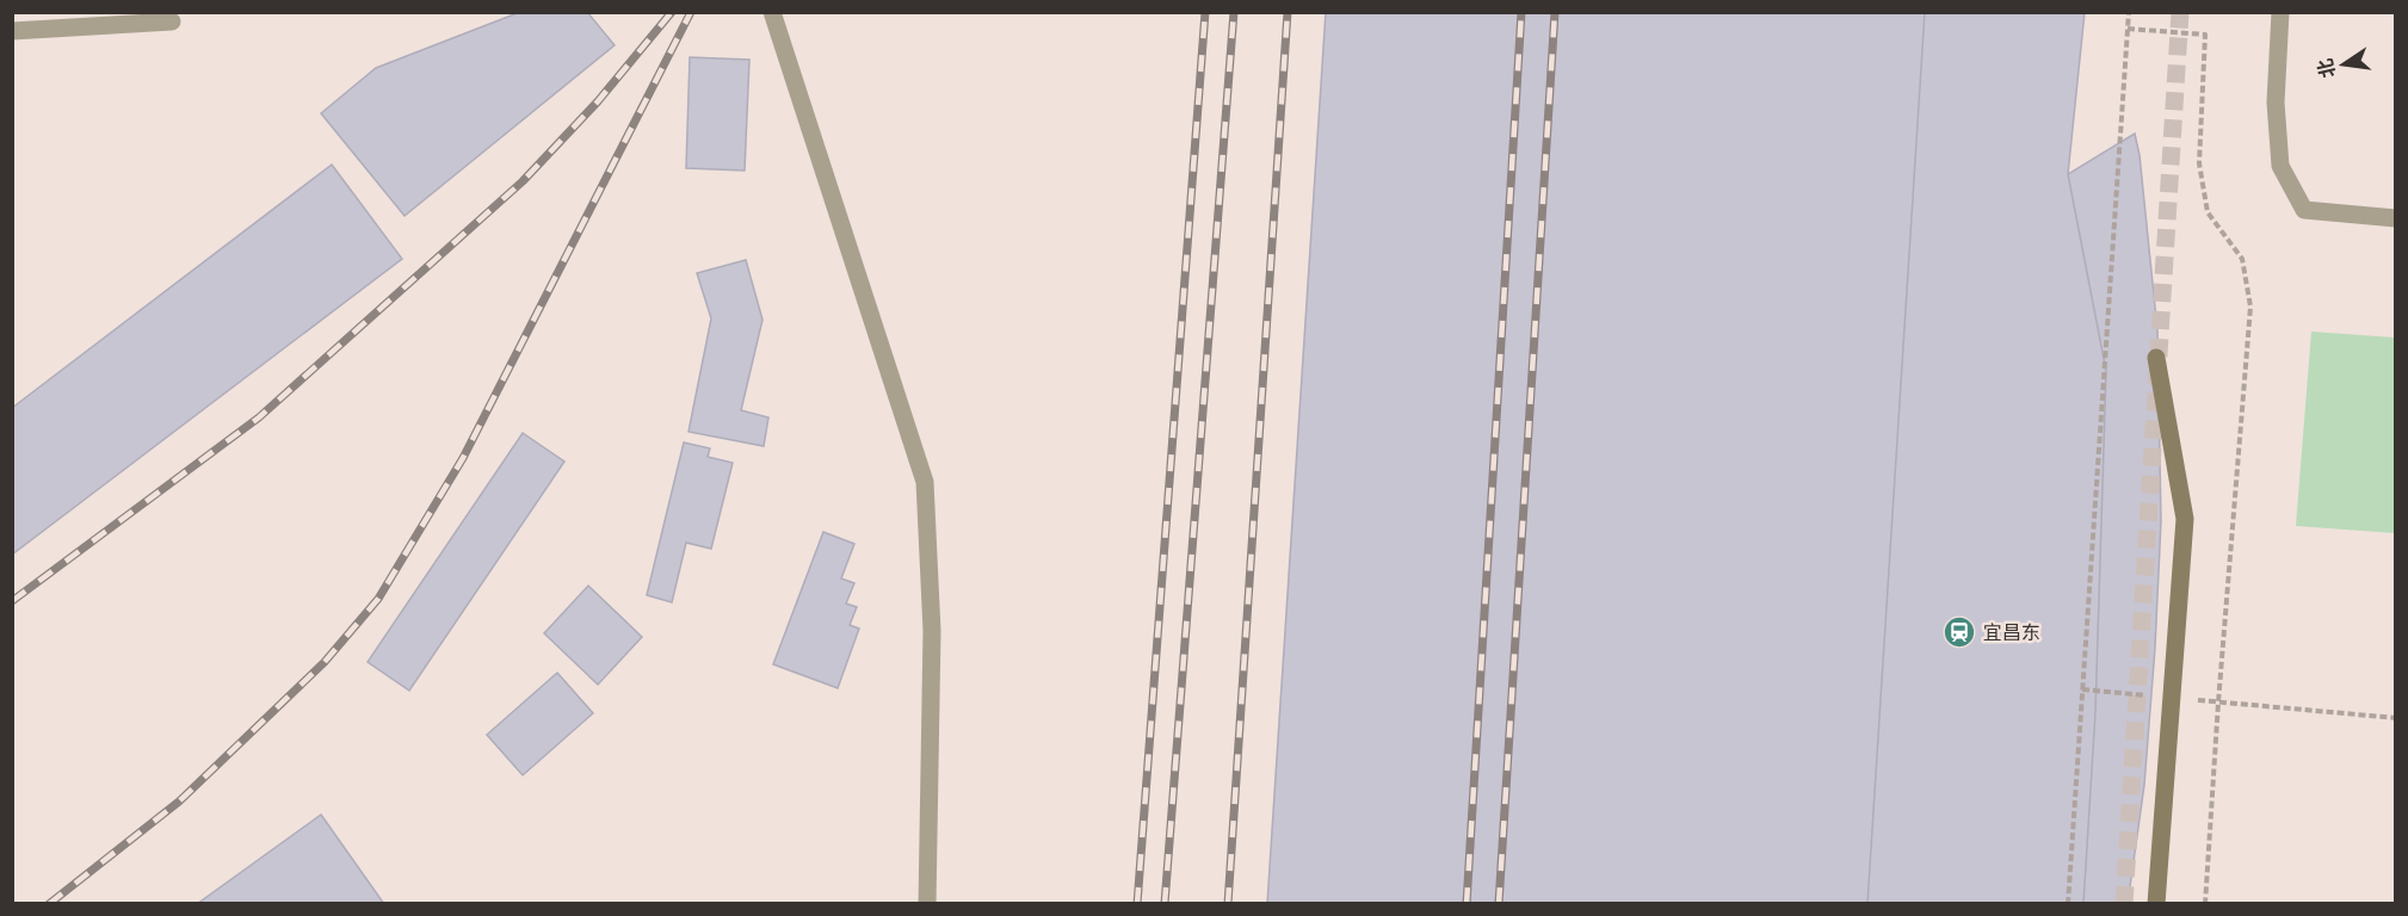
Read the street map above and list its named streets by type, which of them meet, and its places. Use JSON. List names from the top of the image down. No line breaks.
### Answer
{"places":{"station":["宜昌东"]},"north":"left"}
